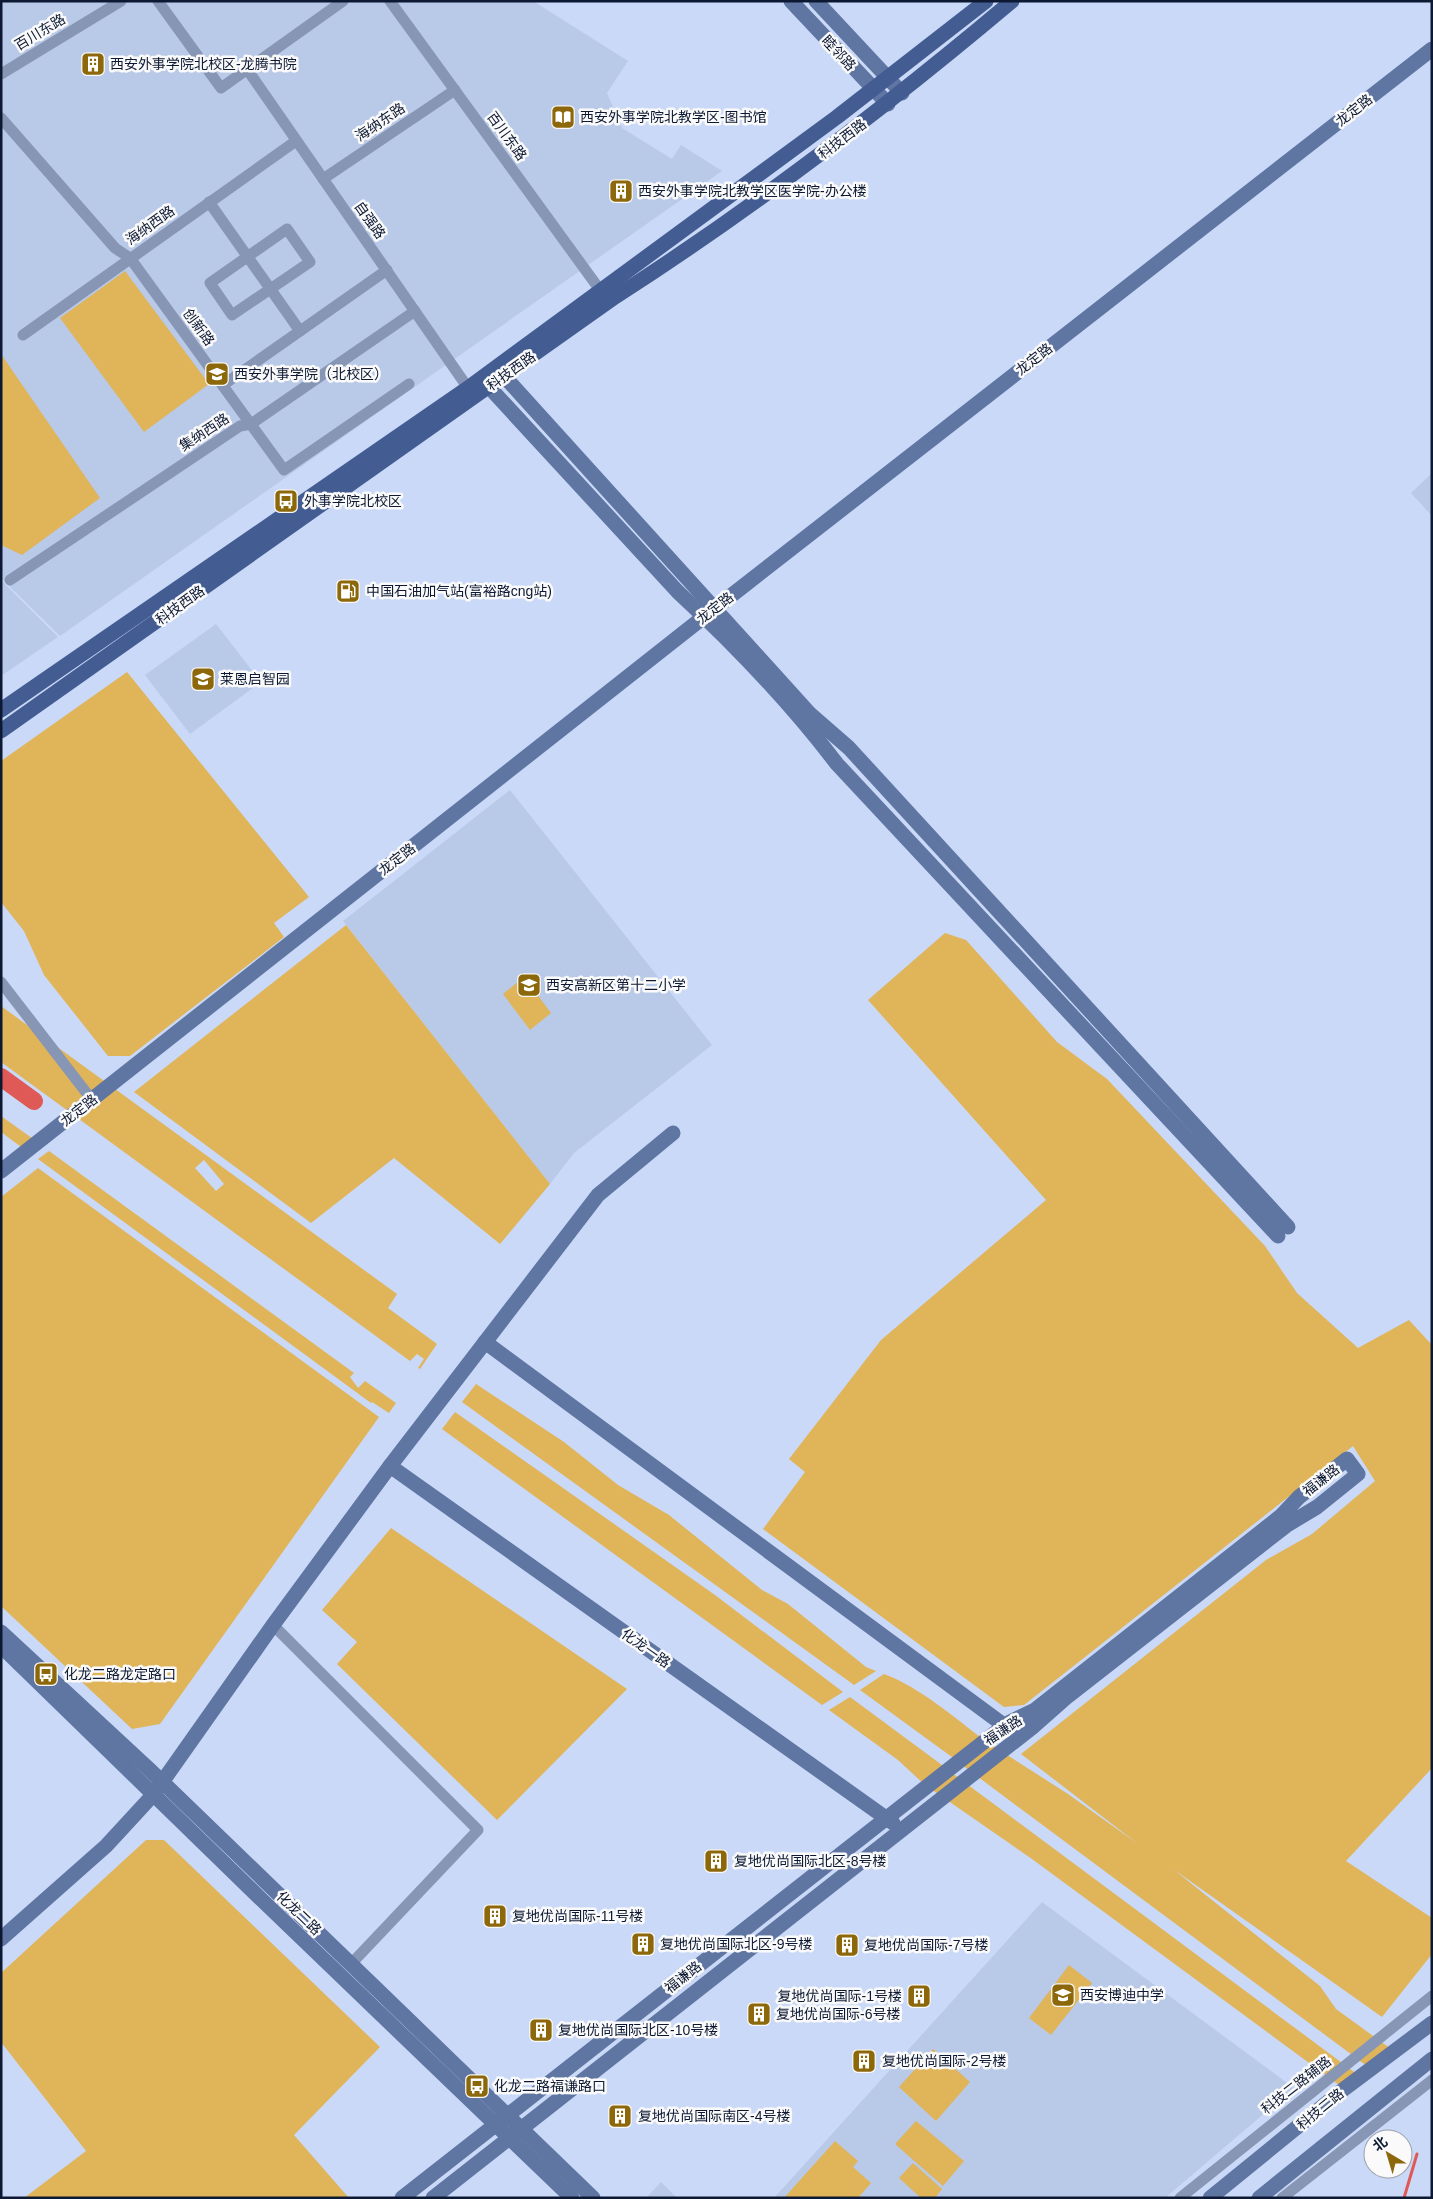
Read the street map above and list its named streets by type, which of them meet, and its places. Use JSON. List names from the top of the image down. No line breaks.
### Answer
{"streets":{"main road":["科技西路"],"street":["百川东路","睦邻路","龙定路","海纳东路","自强路","海纳西路","创新路","集纳西路","福谦路","化龙一路","化龙二路","科技二路辅路","科技二路"]},"crossings":[["百川东路","海纳东路"],["百川东路","科技西路"],["睦邻路","科技西路"],["海纳东路","自强路"],["科技西路","自强路"],["自强路","海纳西路"],["自强路","集纳西路"],["海纳西路","创新路"],["创新路","集纳西路"],["福谦路","化龙一路"],["福谦路","化龙二路"]],"places":{"building":["西安外事学院北校区-龙腾书院","西安外事学院北教学区医学院-办公楼","复地优尚国际北区-8号楼","复地优尚国际-11号楼","复地优尚国际北区-9号楼","复地优尚国际-7号楼","复地优尚国际-1号楼","复地优尚国际-6号楼","复地优尚国际北区-10号楼","复地优尚国际-2号楼","复地优尚国际南区-4号楼"],"library":["西安外事学院北教学区-图书馆"],"school or university":["西安外事学院（北校区）","莱恩启智园","西安高新区第十二小学","西安博迪中学"],"bus stop":["外事学院北校区","化龙二路龙定路口","化龙二路福谦路口"],"fuel station":["中国石油加气站(富裕路cng站)"]},"north":"top left"}
